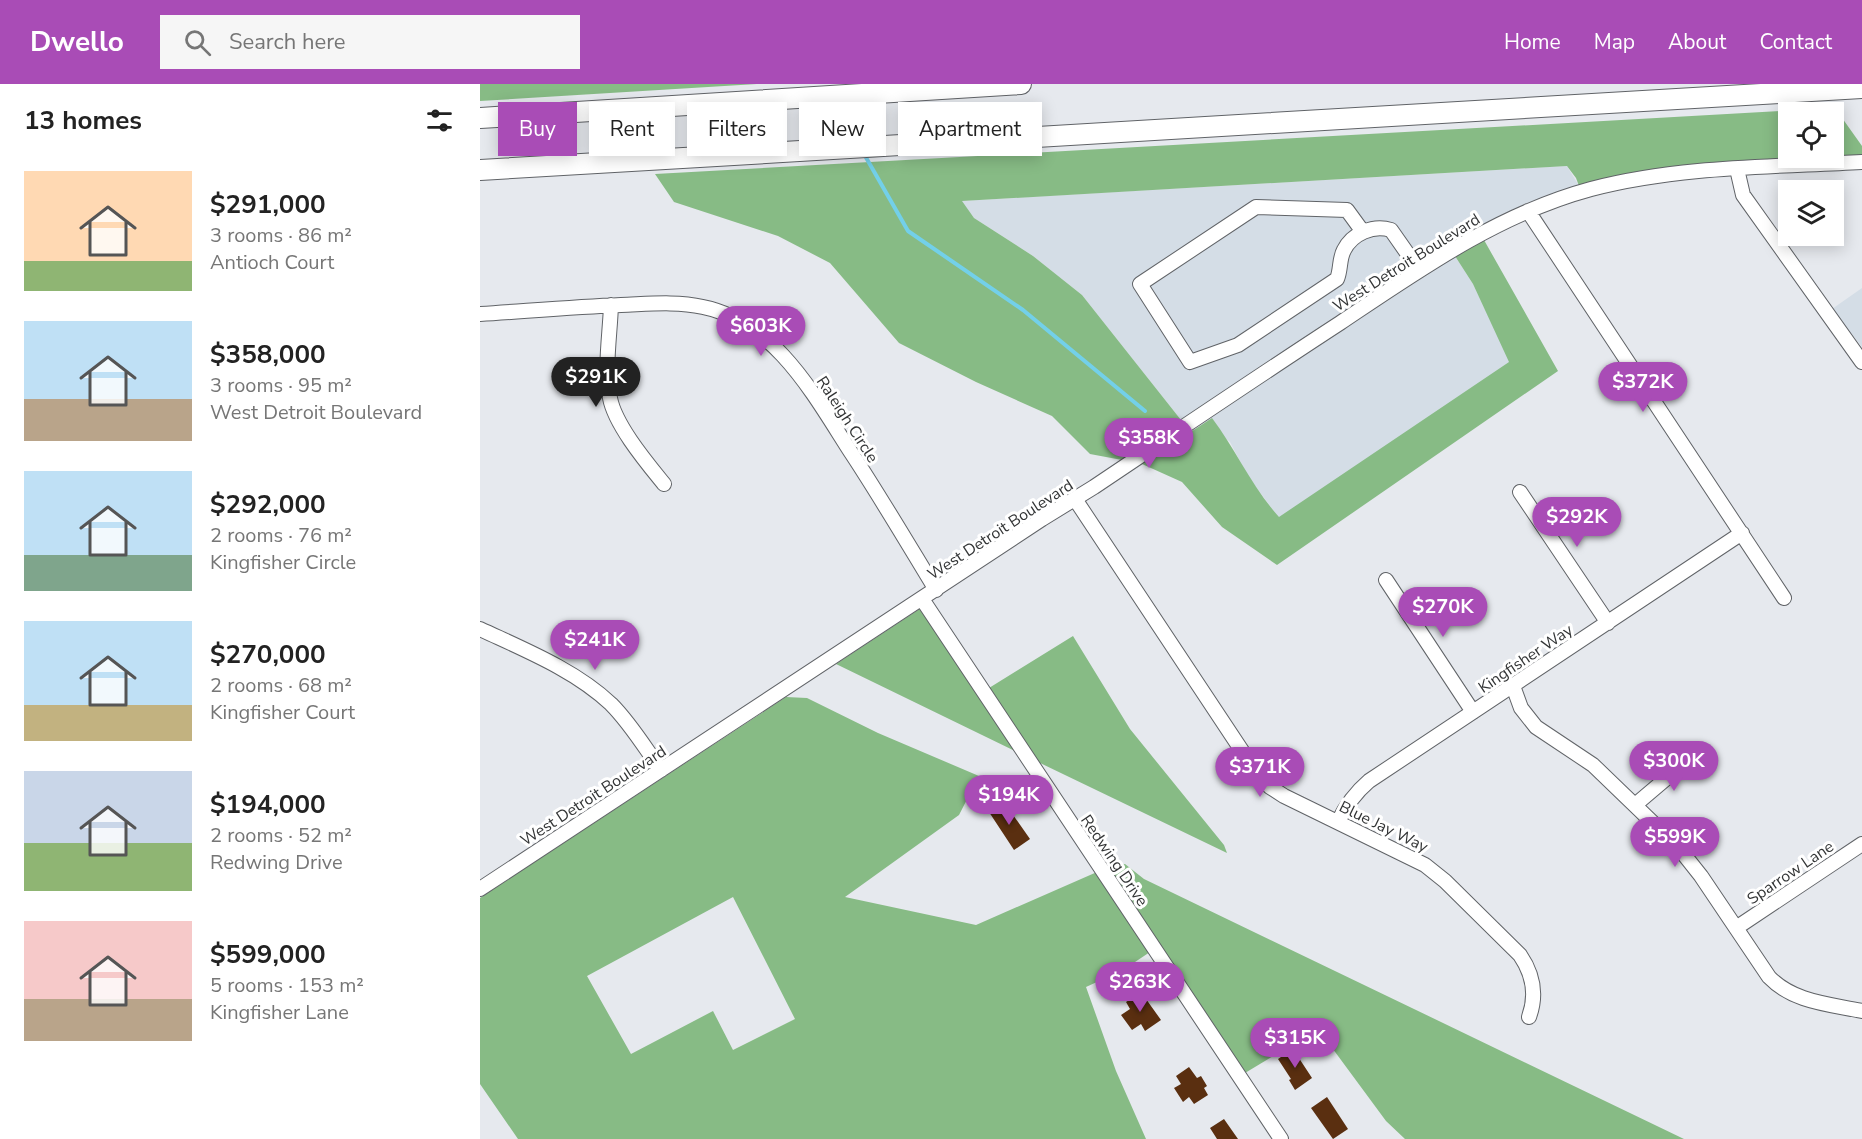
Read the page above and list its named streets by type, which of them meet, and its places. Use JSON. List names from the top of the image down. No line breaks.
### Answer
{"streets":{"street":["West Detroit Boulevard","Raleigh Circle","Kingfisher Way","Blue Jay Way","Redwing Drive","Sparrow Lane"]},"crossings":[["West Detroit Boulevard","Raleigh Circle"],["West Detroit Boulevard","Blue Jay Way"],["West Detroit Boulevard","Redwing Drive"],["Kingfisher Way","Blue Jay Way"]],"page":{"header":"Dwello","search":"Search here","nav":["Home","Map","About","Contact"],"heading":"13 homes","chip":["Buy","Rent","Filters","New","Apartment"],"list":[{"name":"$291,000","note":"3 rooms · 86 m² · Antioch Court"},{"name":"$358,000","note":"3 rooms · 95 m² · West Detroit Boulevard"},{"name":"$292,000","note":"2 rooms · 76 m² · Kingfisher Circle"},{"name":"$270,000","note":"2 rooms · 68 m² · Kingfisher Court"},{"name":"$194,000","note":"2 rooms · 52 m² · Redwing Drive"},{"name":"$599,000","note":"5 rooms · 153 m² · Kingfisher Lane"}],"price":["$603K","$291K","$372K","$358K","$292K","$270K","$241K","$300K","$371K","$194K","$599K","$263K","$315K"]}}
